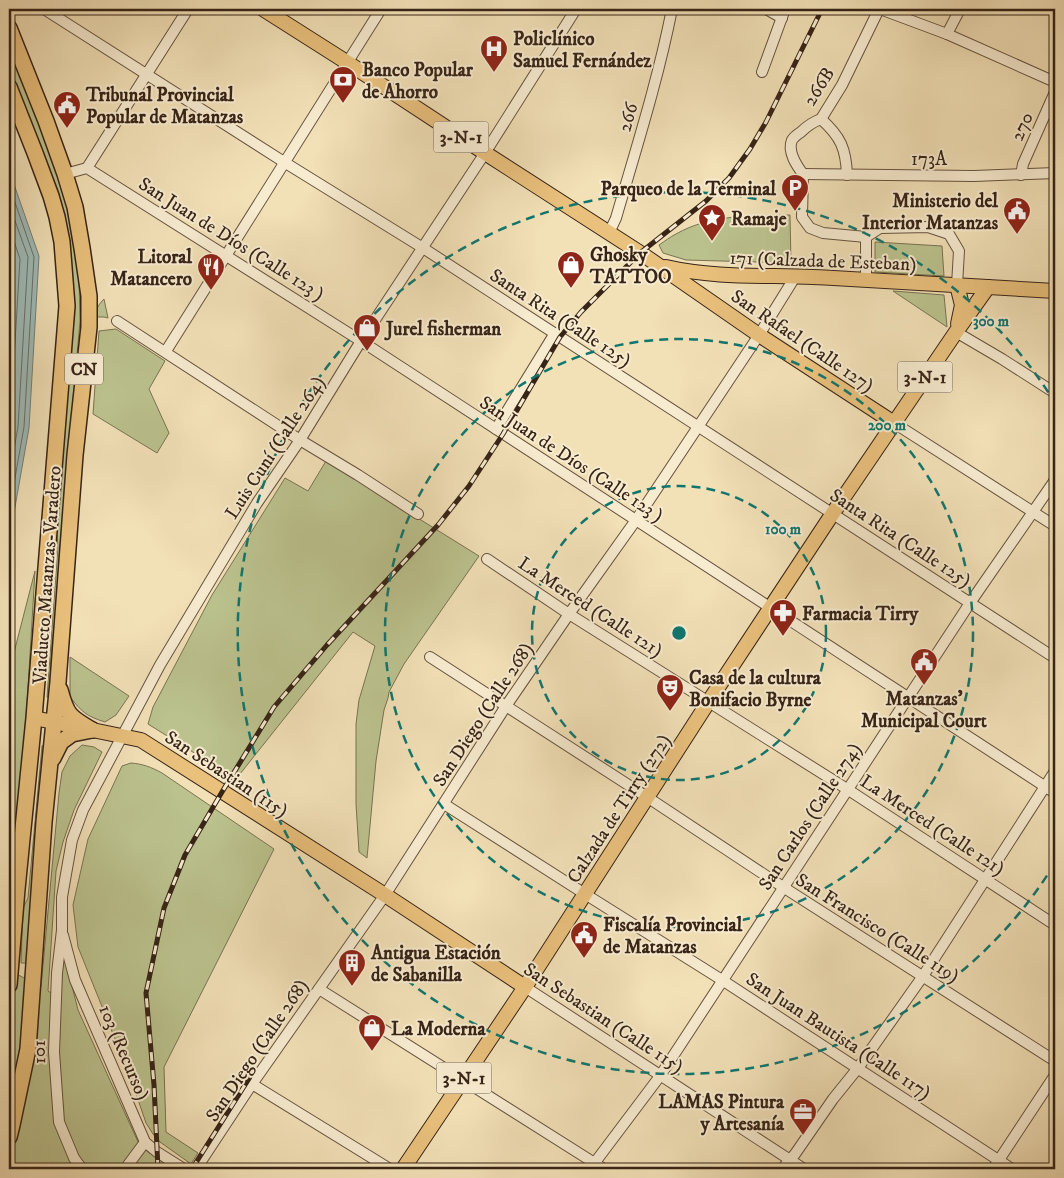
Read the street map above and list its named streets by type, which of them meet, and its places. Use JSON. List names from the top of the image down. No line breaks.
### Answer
{"streets":{"highway":["CN","Viaducto Matanzas-Varadero"],"main road":["3-N-1","171 (Calzada de Esteban)","San Rafael (Calle 127)","San Sebastian (115)","Calzada de Tirry (272)","San Sebastian (Calle 115)"],"street":["266B","266","270","173A","San Juan de Díos (Calle 123 )","Santa Rita (Calle 125)","Luis Cuní (Calle 264)","La Merced (Calle 121)","San Diego (Calle 268)","San Carlos (Calle 274)","San Francisco (Calle 119)","San Juan Bautista (Calle 117)","101","103 (Recurso)"]},"crossings":[["266B","173A"],["266","3-N-1"],["270","173A"],["3-N-1","171 (Calzada de Esteban)"],["3-N-1","San Rafael (Calle 127)"],["3-N-1","Luis Cuní (Calle 264)"],["3-N-1","Calzada de Tirry (272)"],["San Juan de Díos (Calle 123 )","Luis Cuní (Calle 264)"],["San Juan de Díos (Calle 123 )","San Diego (Calle 268)"],["San Juan de Díos (Calle 123 )","Calzada de Tirry (272)"],["San Juan de Díos (Calle 123 )","San Carlos (Calle 274)"],["171 (Calzada de Esteban)","San Rafael (Calle 127)"],["171 (Calzada de Esteban)","San Diego (Calle 268)"],["Santa Rita (Calle 125)","Luis Cuní (Calle 264)"],["Santa Rita (Calle 125)","San Diego (Calle 268)"],["Santa Rita (Calle 125)","Calzada de Tirry (272)"],["Santa Rita (Calle 125)","San Carlos (Calle 274)"],["San Rafael (Calle 127)","San Diego (Calle 268)"],["San Rafael (Calle 127)","Calzada de Tirry (272)"],["San Rafael (Calle 127)","San Carlos (Calle 274)"],["Luis Cuní (Calle 264)","San Sebastian (115)"],["Luis Cuní (Calle 264)","101"],["Luis Cuní (Calle 264)","103 (Recurso)"],["Viaducto Matanzas-Varadero","San Sebastian (115)"],["La Merced (Calle 121)","San Diego (Calle 268)"],["La Merced (Calle 121)","Calzada de Tirry (272)"],["La Merced (Calle 121)","San Carlos (Calle 274)"],["San Diego (Calle 268)","San Sebastian (115)"],["San Diego (Calle 268)","San Francisco (Calle 119)"],["San Diego (Calle 268)","San Sebastian (Calle 115)"],["San Diego (Calle 268)","San Juan Bautista (Calle 117)"],["San Sebastian (115)","San Sebastian (Calle 115)"],["Calzada de Tirry (272)","San Francisco (Calle 119)"],["Calzada de Tirry (272)","San Sebastian (Calle 115)"],["Calzada de Tirry (272)","San Juan Bautista (Calle 117)"],["San Carlos (Calle 274)","San Francisco (Calle 119)"],["San Carlos (Calle 274)","San Sebastian (Calle 115)"],["San Carlos (Calle 274)","San Juan Bautista (Calle 117)"],["101","103 (Recurso)"]],"places":{"hospital":["Policlínico Samuel Fernández"],"bank":["Banco Popular de Ahorro"],"public building":["Tribunal Provincial Popular de Matanzas","Ministerio del Interior Matanzas","Matanzas’ Municipal Court","Fiscalía Provincial de Matanzas"],"parking":["Parqueo de la Terminal"],"place":["Ramaje"],"shop":["Ghosky TATTOO","Jurel fisherman","La Moderna"],"restaurant":["Litoral Matancero"],"pharmacy":["Farmacia Tirry"],"theatre":["Casa de la cultura Bonifacio Byrne"],"building":["Antigua Estación de Sabanilla"],"office":["LAMAS Pintura y Artesanía"]},"rings":["300 m","200 m","100 m"]}
